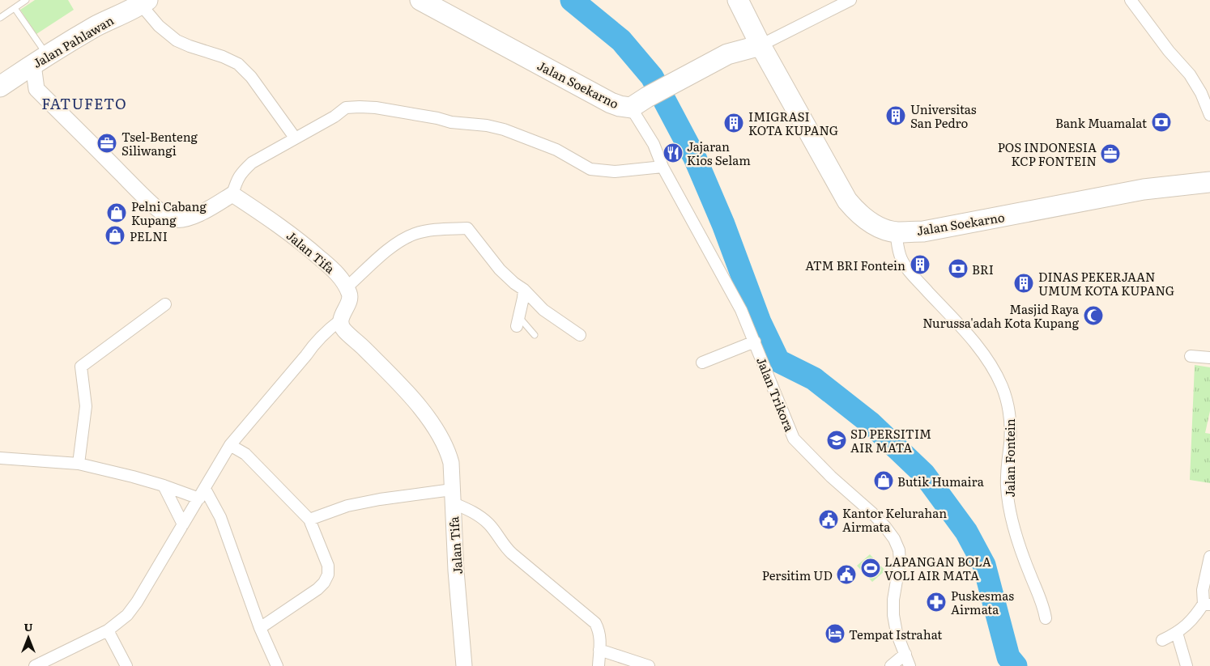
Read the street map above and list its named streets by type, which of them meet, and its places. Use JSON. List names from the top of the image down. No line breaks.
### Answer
{"streets":{"highway":["Jalan Pahlawan","Jalan Soekarno"],"street":["Jalan Tifa","Jalan Trikora","Jalan Fontein"]},"crossings":[["Jalan Soekarno","Jalan Trikora"],["Jalan Soekarno","Jalan Fontein"]],"districts":["FATUFETO"],"places":{"building":["Universitas San Pedro","IMIGRASI KOTA KUPANG","ATM BRI Fontein","DINAS PEKERJAAN UMUM KOTA KUPANG"],"bank":["Bank Muamalat","BRI"],"office":["Tsel-Benteng Siliwangi","POS INDONESIA KCP FONTEIN"],"restaurant":["Jajaran Kios Selam"],"shop":["Pelni Cabang Kupang","PELNI","Butik Humaira"],"mosque":["Masjid Raya Nurussa'adah Kota Kupang"],"school or university":["SD PERSITIM AIR MATA"],"public building":["Kantor Kelurahan Airmata","Persitim UD"],"sports":["LAPANGAN BOLA VOLI AIR MATA"],"pharmacy":["Puskesmas Airmata"],"hotel":["Tempat Istrahat"]},"north":"top"}
